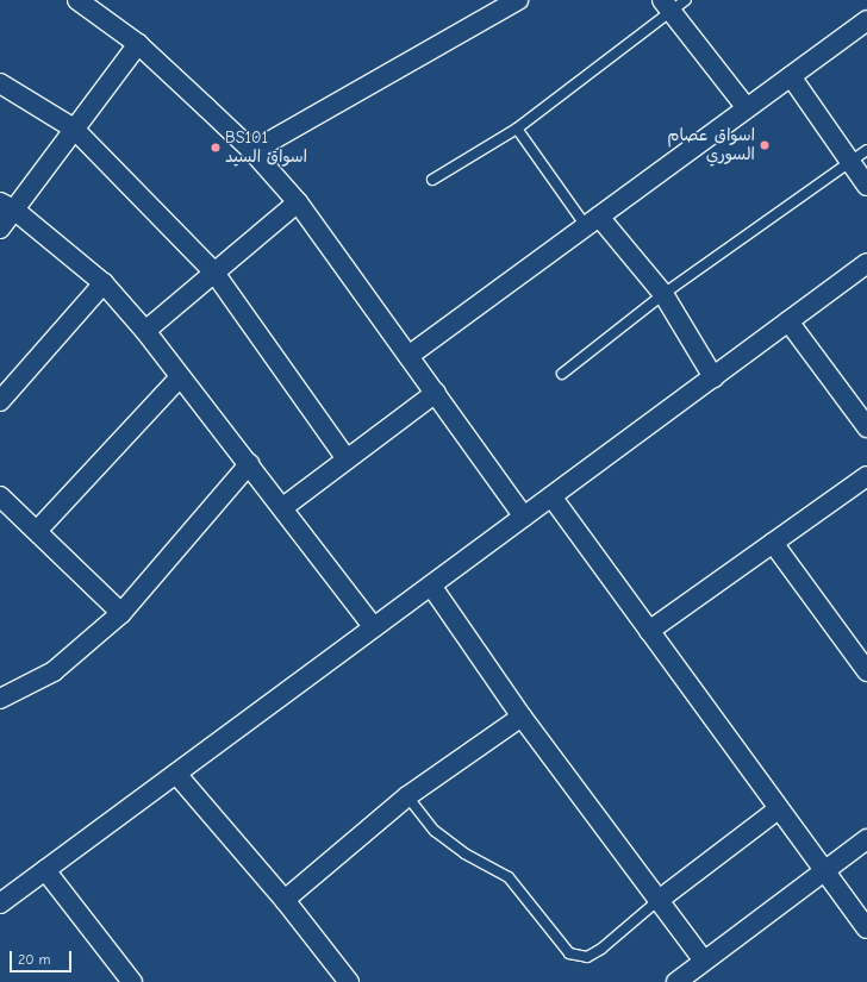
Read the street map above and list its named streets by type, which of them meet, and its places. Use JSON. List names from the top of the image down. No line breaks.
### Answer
{"places":["اسواق عصام السوري","BS101 اسواق السيد"],"scale_bar":"20 m"}
